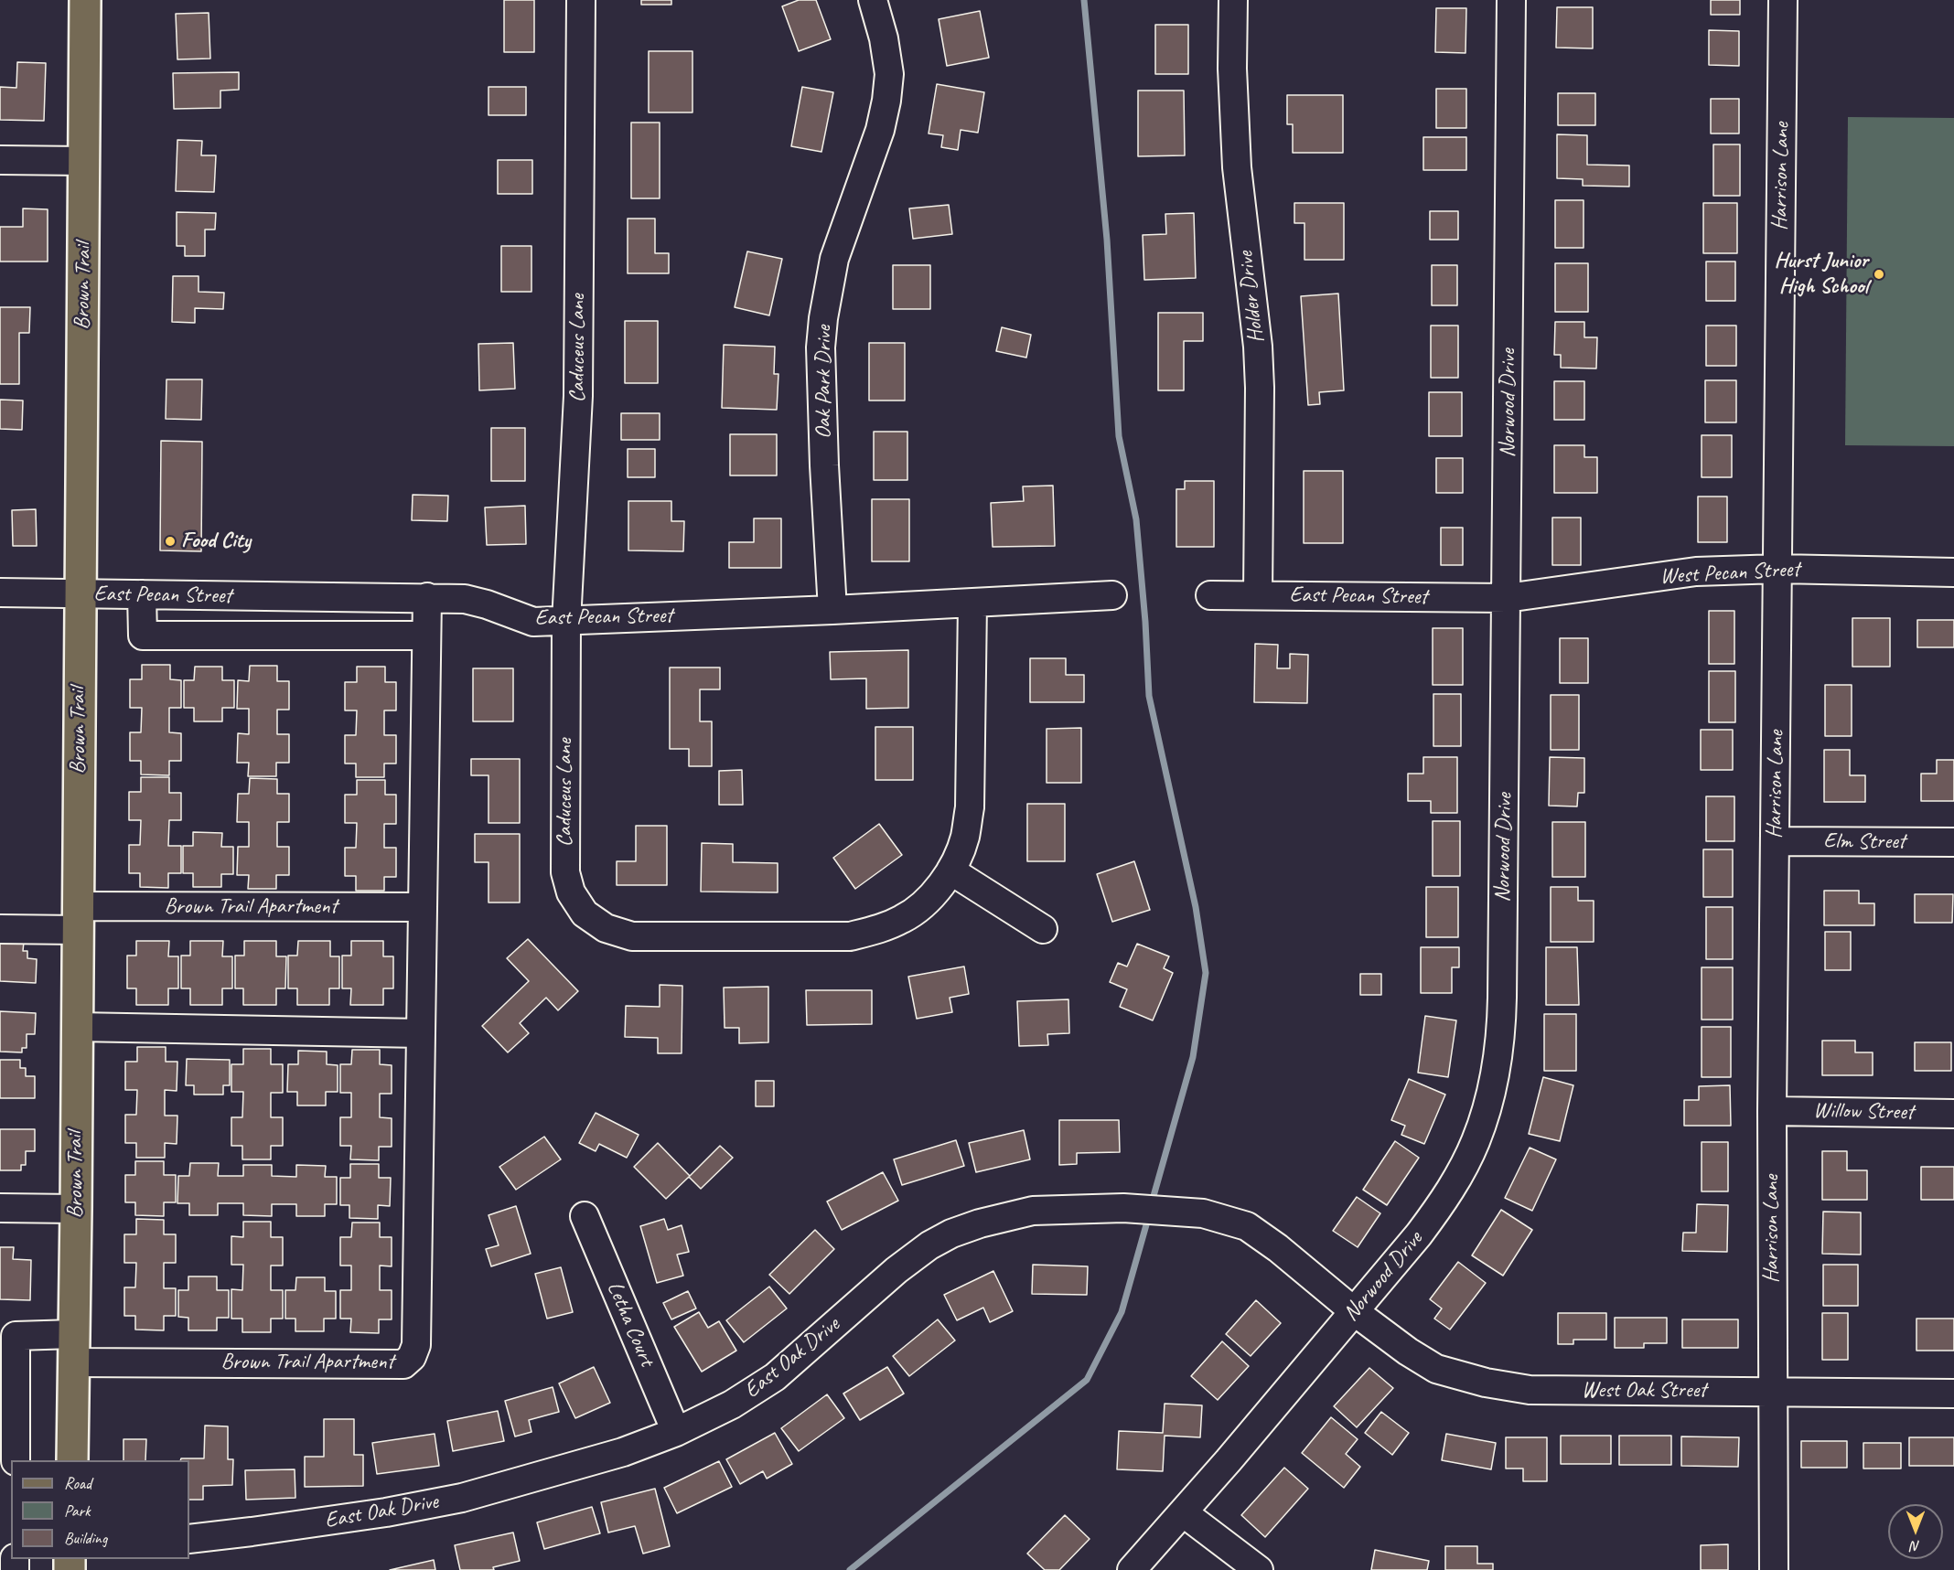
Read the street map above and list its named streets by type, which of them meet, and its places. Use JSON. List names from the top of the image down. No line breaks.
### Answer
{"streets":{"main road":["Brown Trail"],"street":["Harrison Lane","Holder Drive","Caduceus Lane","Oak Park Drive","Norwood Drive","West Pecan Street","East Pecan Street","Elm Street","Brown Trail Apartment","Willow Street","Letha Court","East Oak Drive","West Oak Street"]},"crossings":[["Harrison Lane","West Pecan Street"],["Harrison Lane","Elm Street"],["Harrison Lane","Willow Street"],["Harrison Lane","West Oak Street"],["Brown Trail","East Pecan Street"],["Brown Trail","Brown Trail Apartment"],["Holder Drive","East Pecan Street"],["Caduceus Lane","East Pecan Street"],["Oak Park Drive","East Pecan Street"],["Norwood Drive","West Pecan Street"],["Norwood Drive","East Pecan Street"],["Norwood Drive","East Oak Drive"],["Norwood Drive","West Oak Street"],["West Pecan Street","East Pecan Street"],["East Pecan Street","Brown Trail Apartment"],["Letha Court","East Oak Drive"],["East Oak Drive","West Oak Street"]],"places":["Hurst Junior High School","Food City"],"legend":["Road","Park","Building"],"north":"bottom"}
